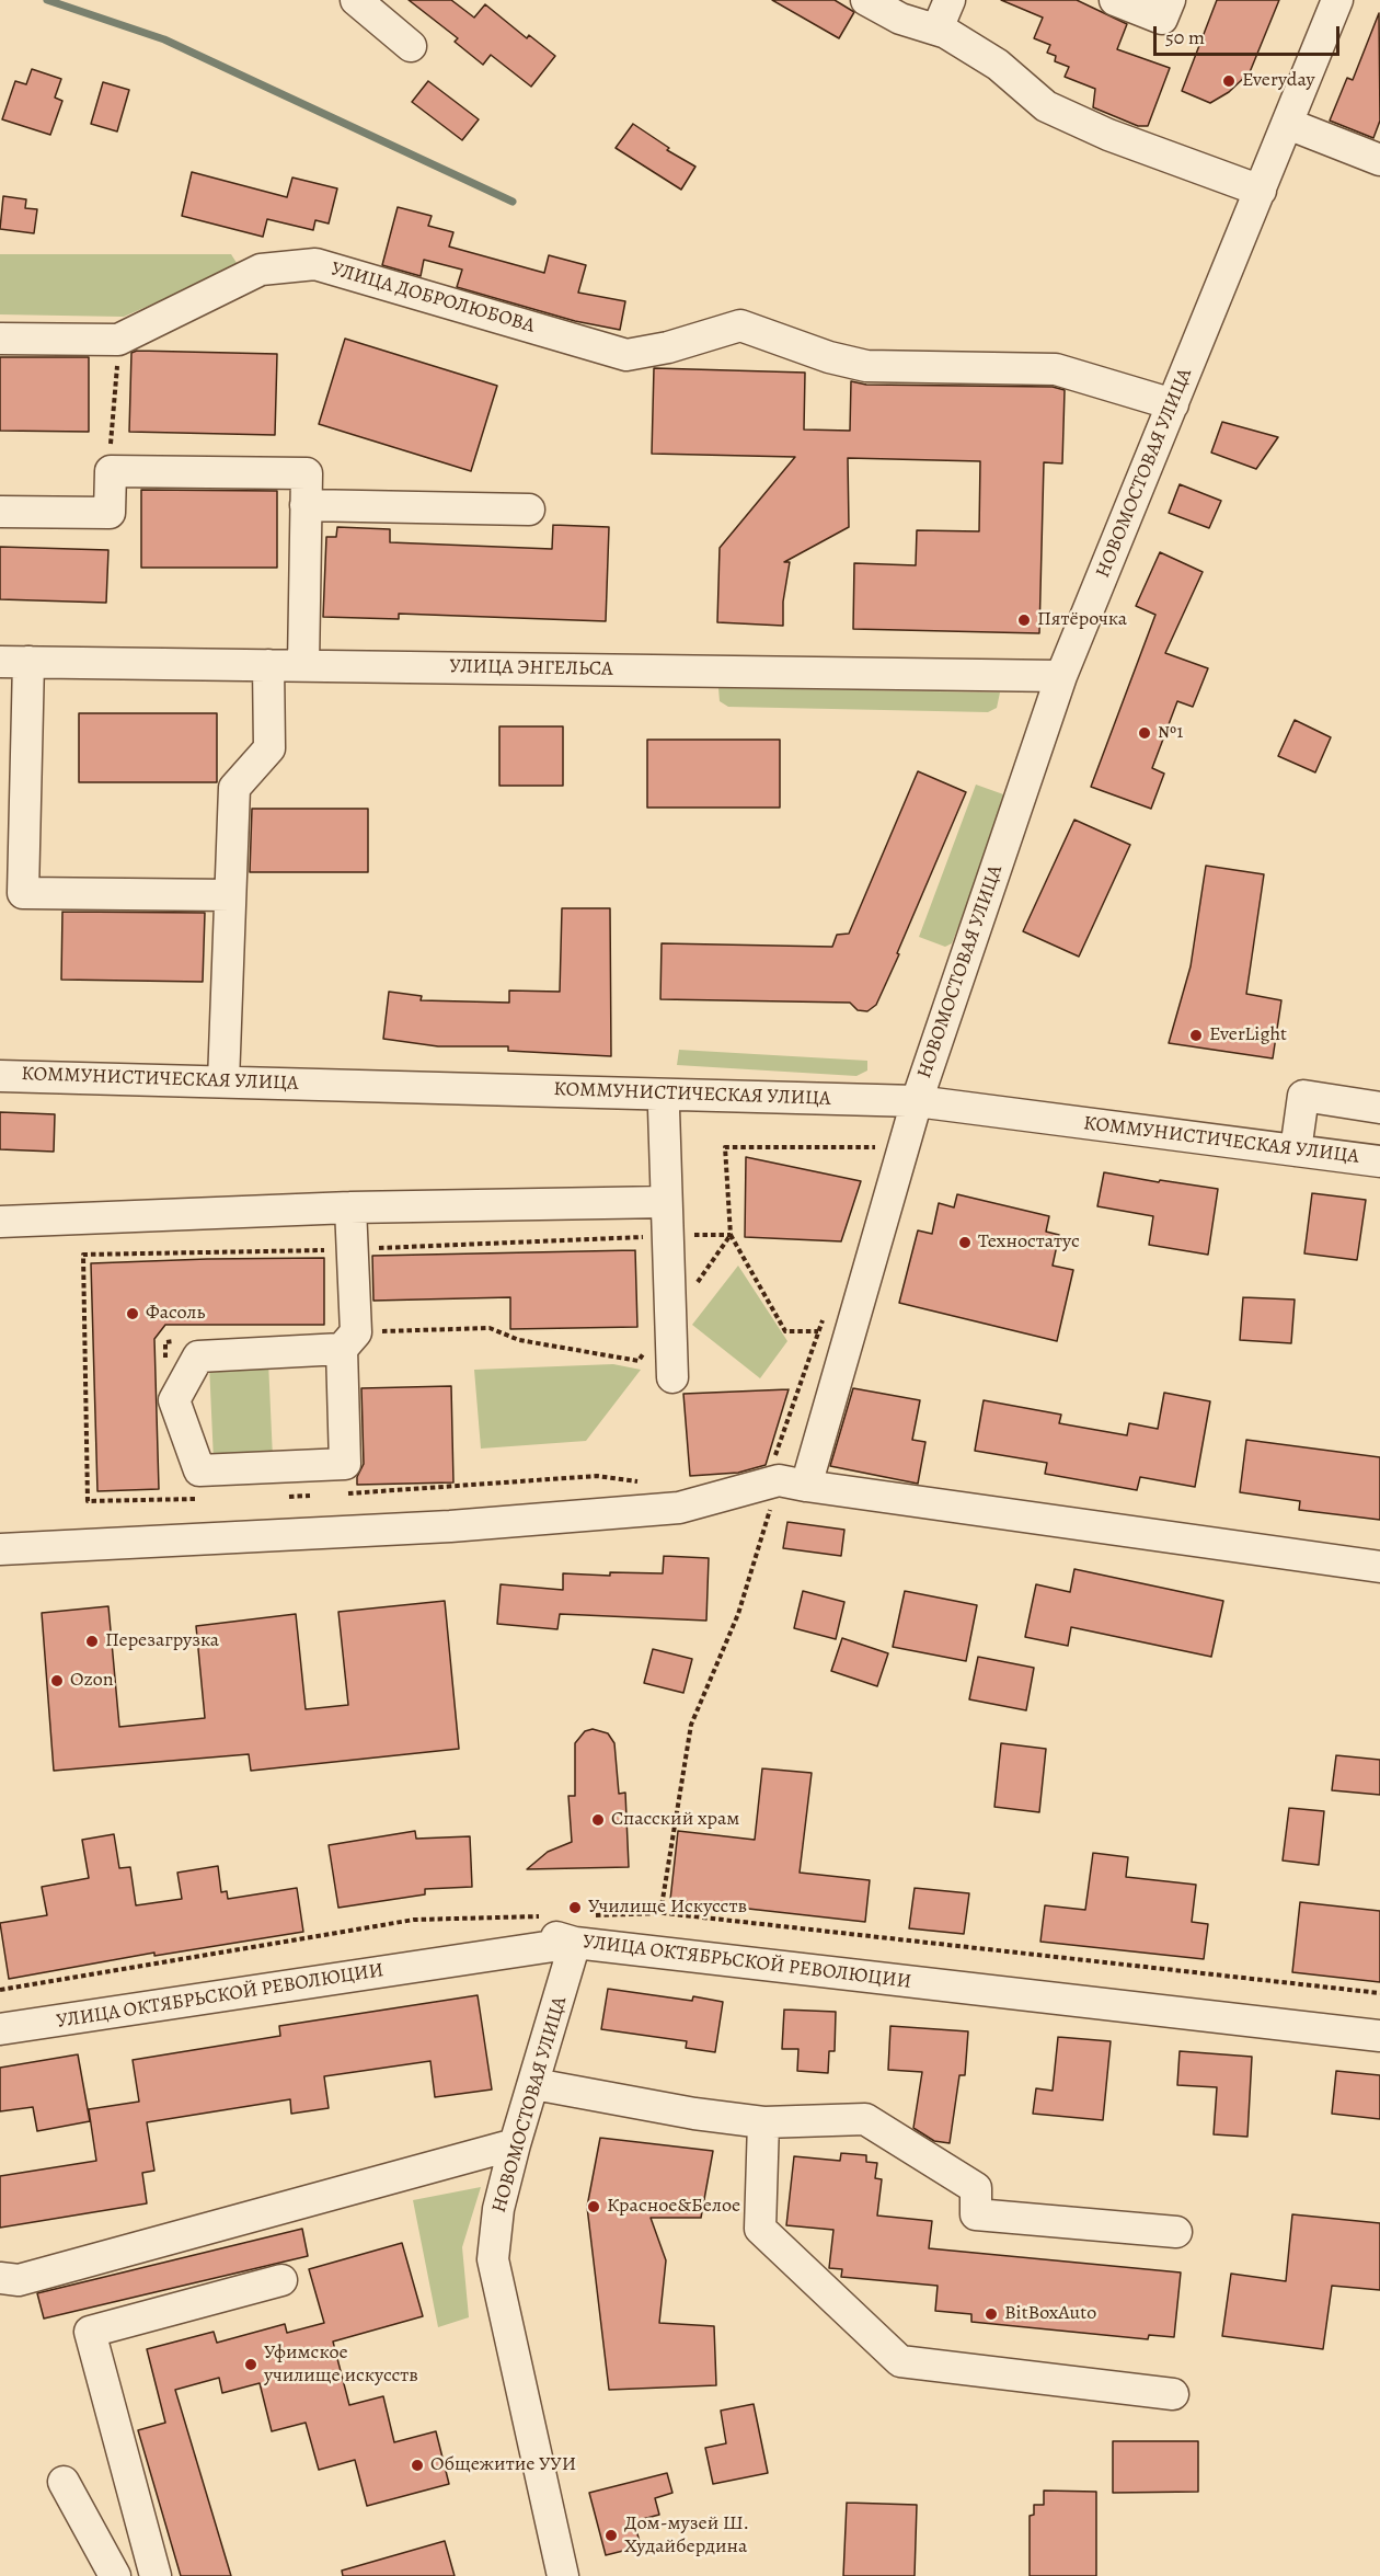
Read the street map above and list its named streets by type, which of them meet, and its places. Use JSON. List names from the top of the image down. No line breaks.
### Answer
{"streets":{"street":["УЛИЦА ДОБРОЛЮБОВА","НОВОМОСТОВАЯ УЛИЦА","УЛИЦА ЭНГЕЛЬСА","КОММУНИСТИЧЕСКАЯ УЛИЦА","УЛИЦА ОКТЯБРЬСКОЙ РЕВОЛЮЦИИ"]},"crossings":[["УЛИЦА ДОБРОЛЮБОВА","НОВОМОСТОВАЯ УЛИЦА"],["НОВОМОСТОВАЯ УЛИЦА","УЛИЦА ЭНГЕЛЬСА"],["НОВОМОСТОВАЯ УЛИЦА","КОММУНИСТИЧЕСКАЯ УЛИЦА"],["НОВОМОСТОВАЯ УЛИЦА","УЛИЦА ОКТЯБРЬСКОЙ РЕВОЛЮЦИИ"]],"places":["Everyday","Пятёрочка","№1","EverLight","Техностатус","Фасоль","Перезагрузка","Ozon","Спасский храм","Училище Искусств","Красное&Белое","BitBoxAuto","Уфимское училище искусств","Общежитие УУИ","Дом-музей Ш. Худайбердина"],"scale_bar":"50 m"}
